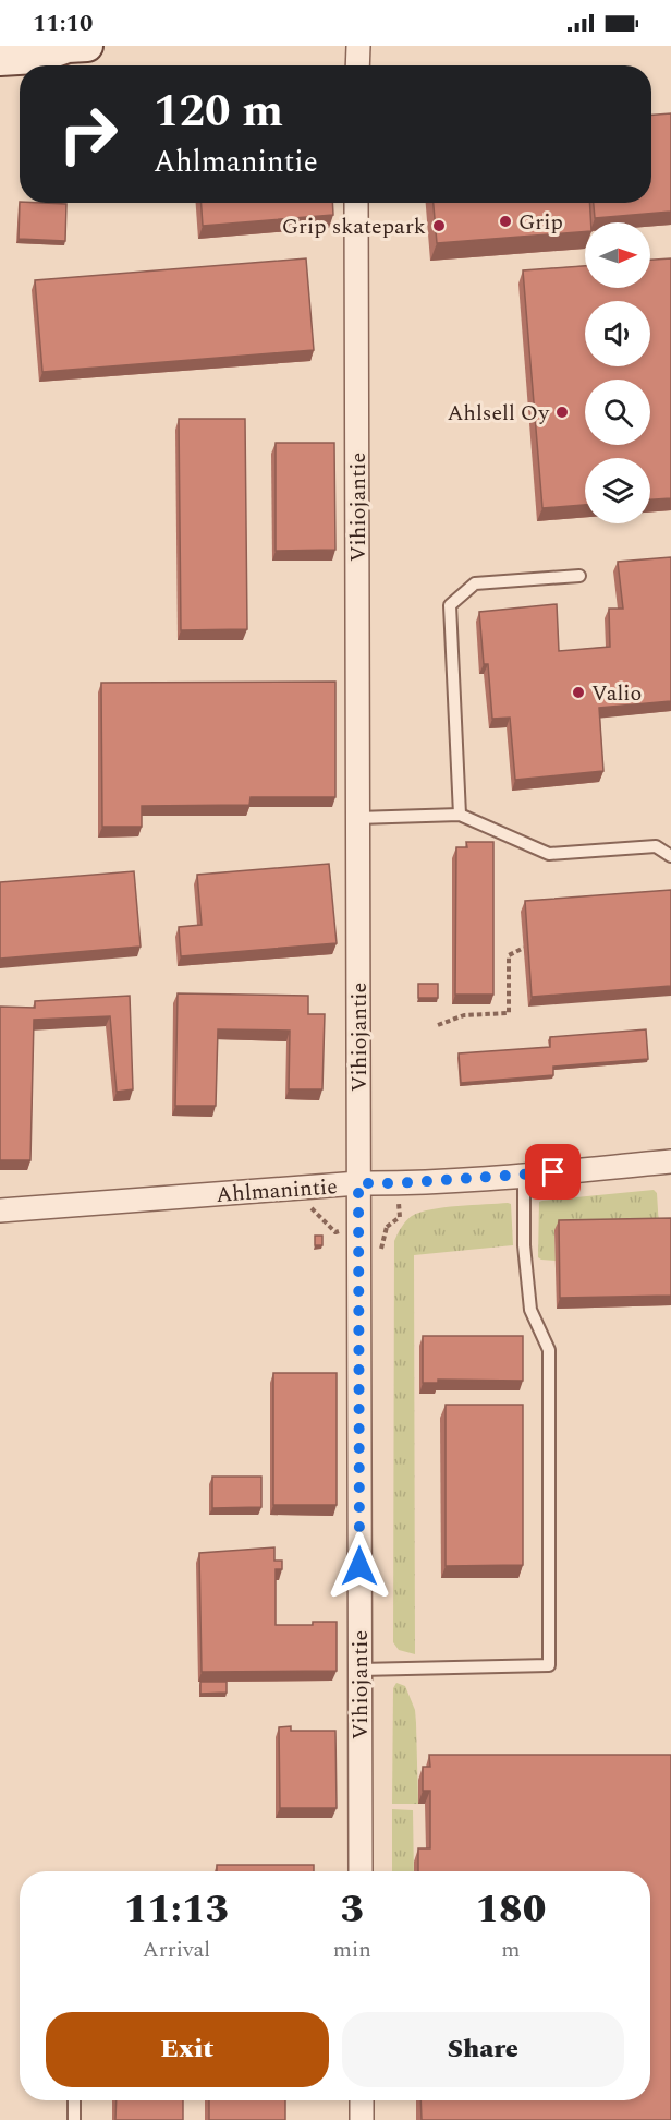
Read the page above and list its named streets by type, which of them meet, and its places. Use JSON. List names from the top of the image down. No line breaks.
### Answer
{"streets":{"street":["Vihiojantie","Ahlmanintie"]},"crossings":[["Vihiojantie","Ahlmanintie"]],"places":["Grip","Grip skatepark","Ahlsell Oy","Valio"],"north":"right","page":{"status":"11:10","turn":["120 m","Ahlmanintie"],"eta":["11:13","Arrival","3","min","180","m"],"buttons":["Exit","Share"]}}
